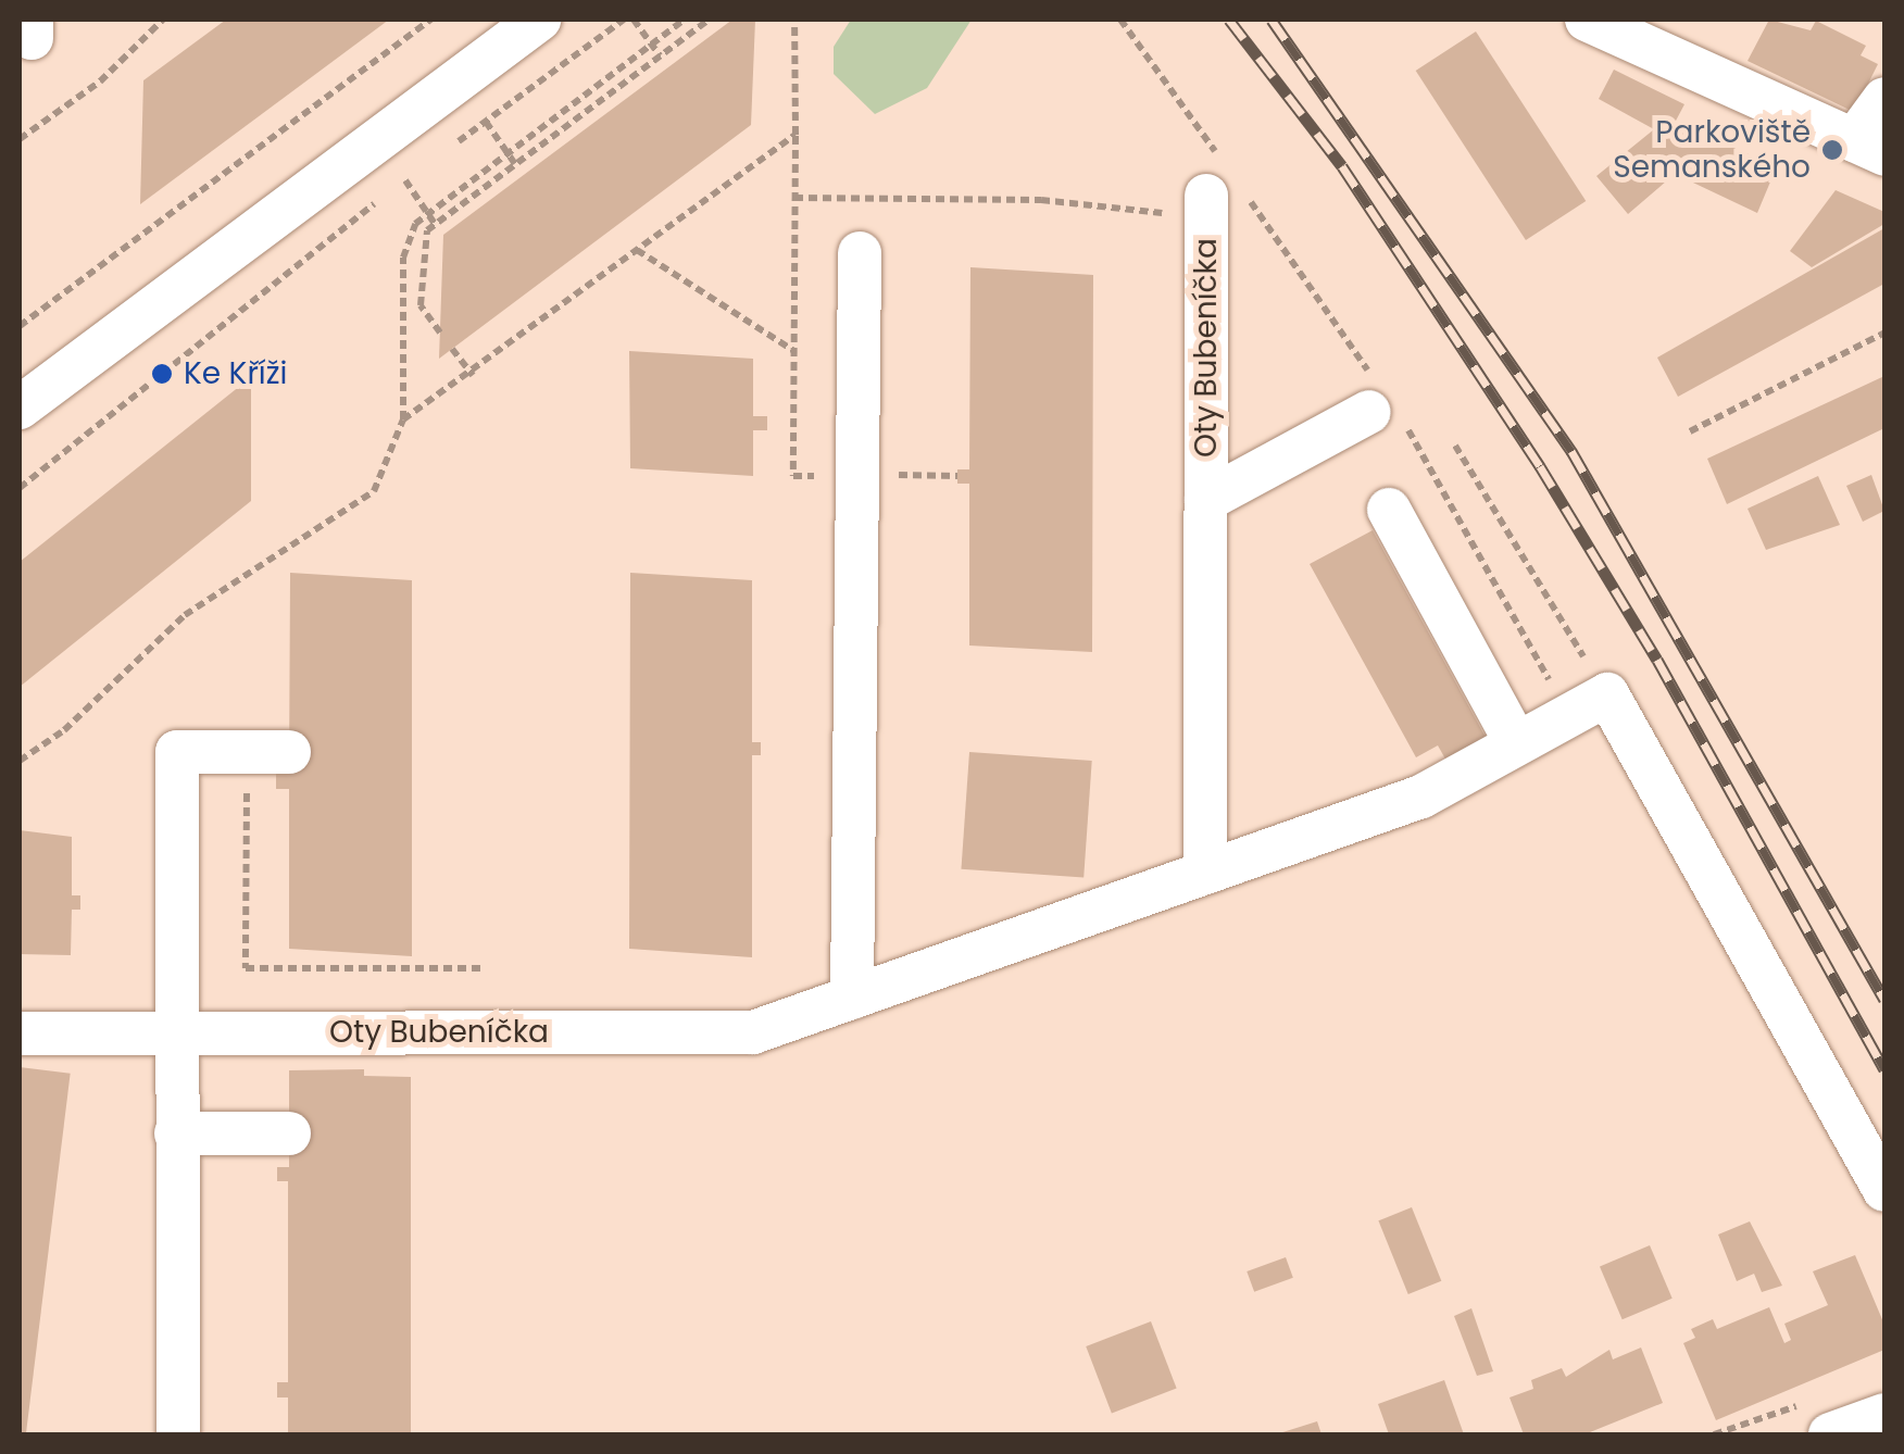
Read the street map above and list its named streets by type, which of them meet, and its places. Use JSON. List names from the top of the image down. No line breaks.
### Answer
{"streets":{"street":["Oty Bubeníčka"]},"places":["Parkoviště Semanského","Ke Kříži"]}
